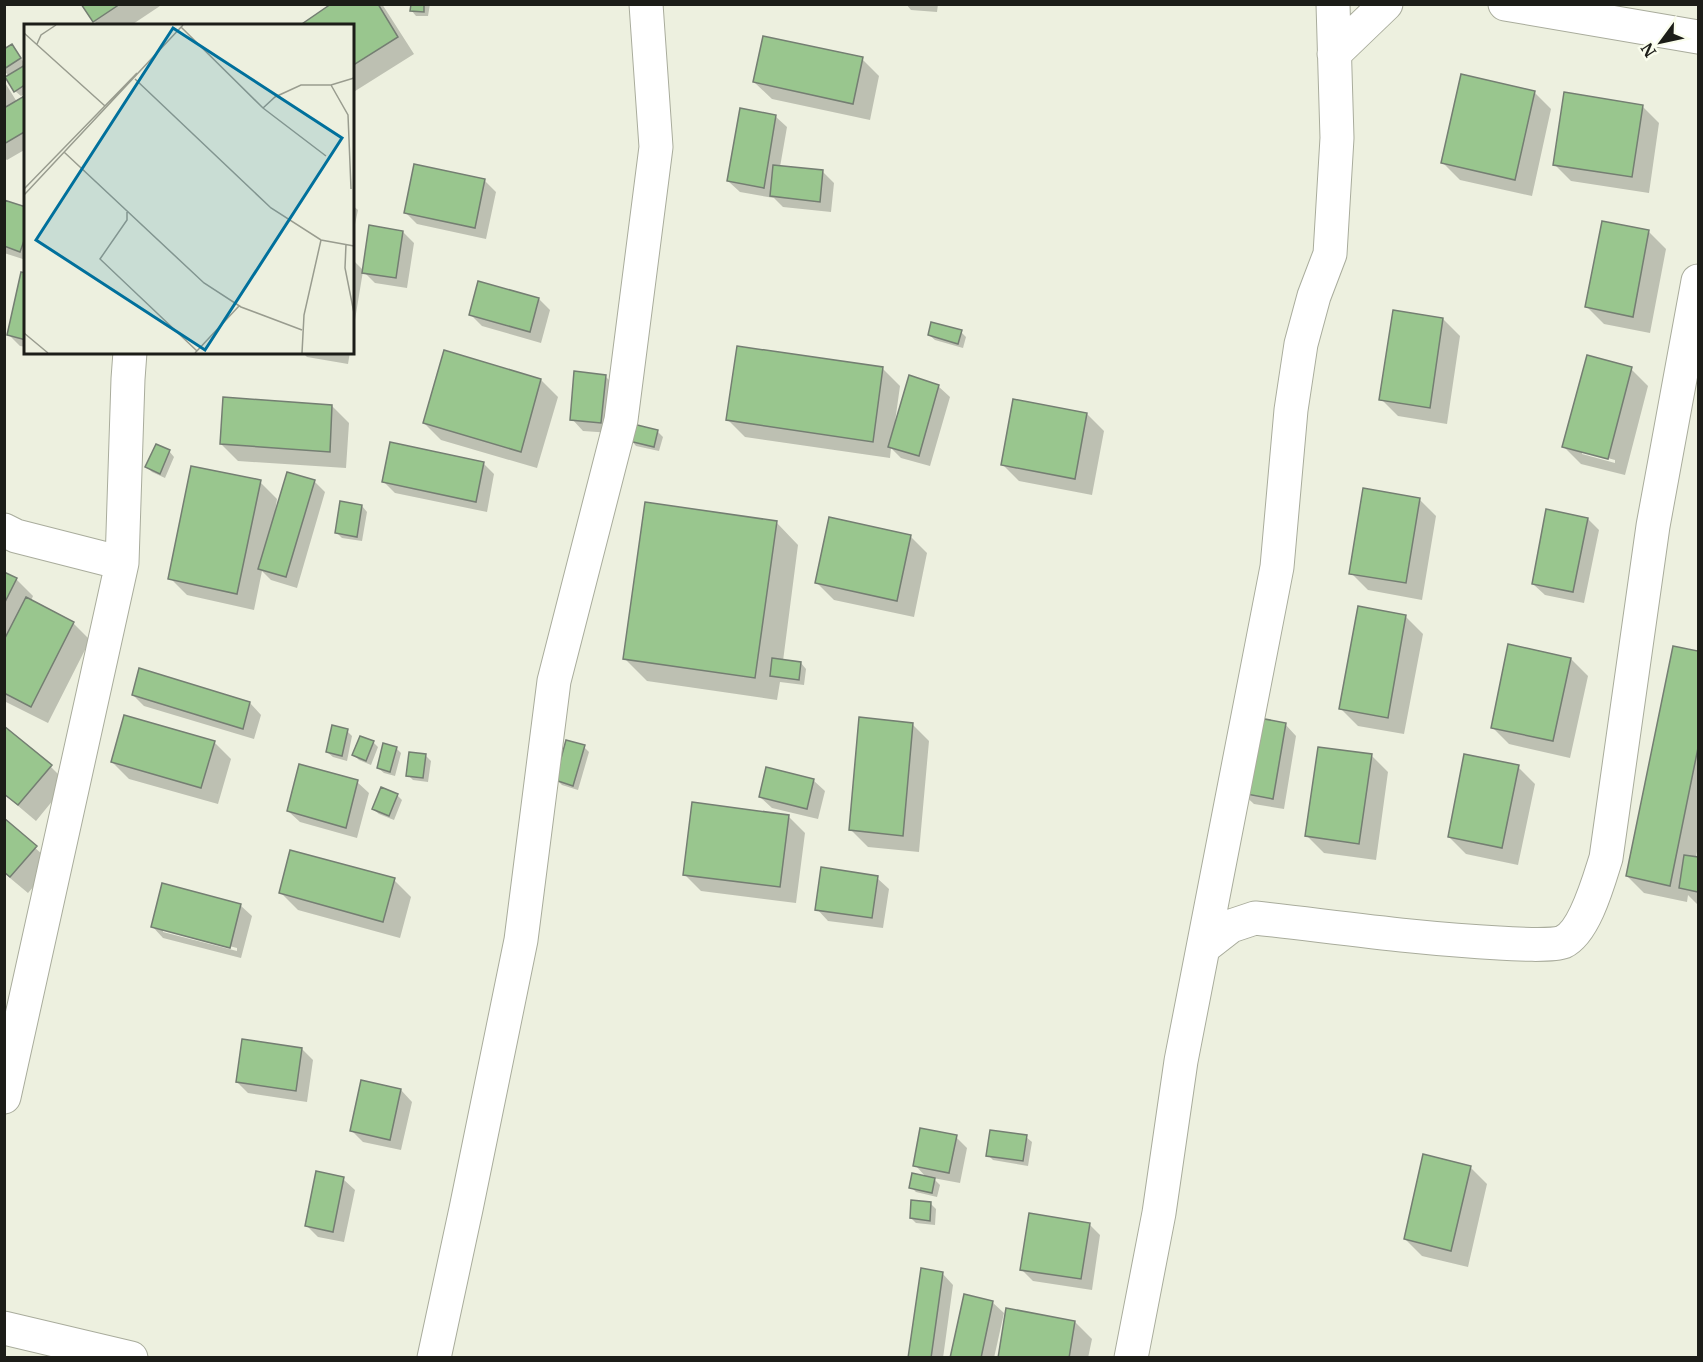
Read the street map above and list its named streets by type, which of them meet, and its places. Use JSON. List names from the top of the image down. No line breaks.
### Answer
{"north":"bottom left"}
